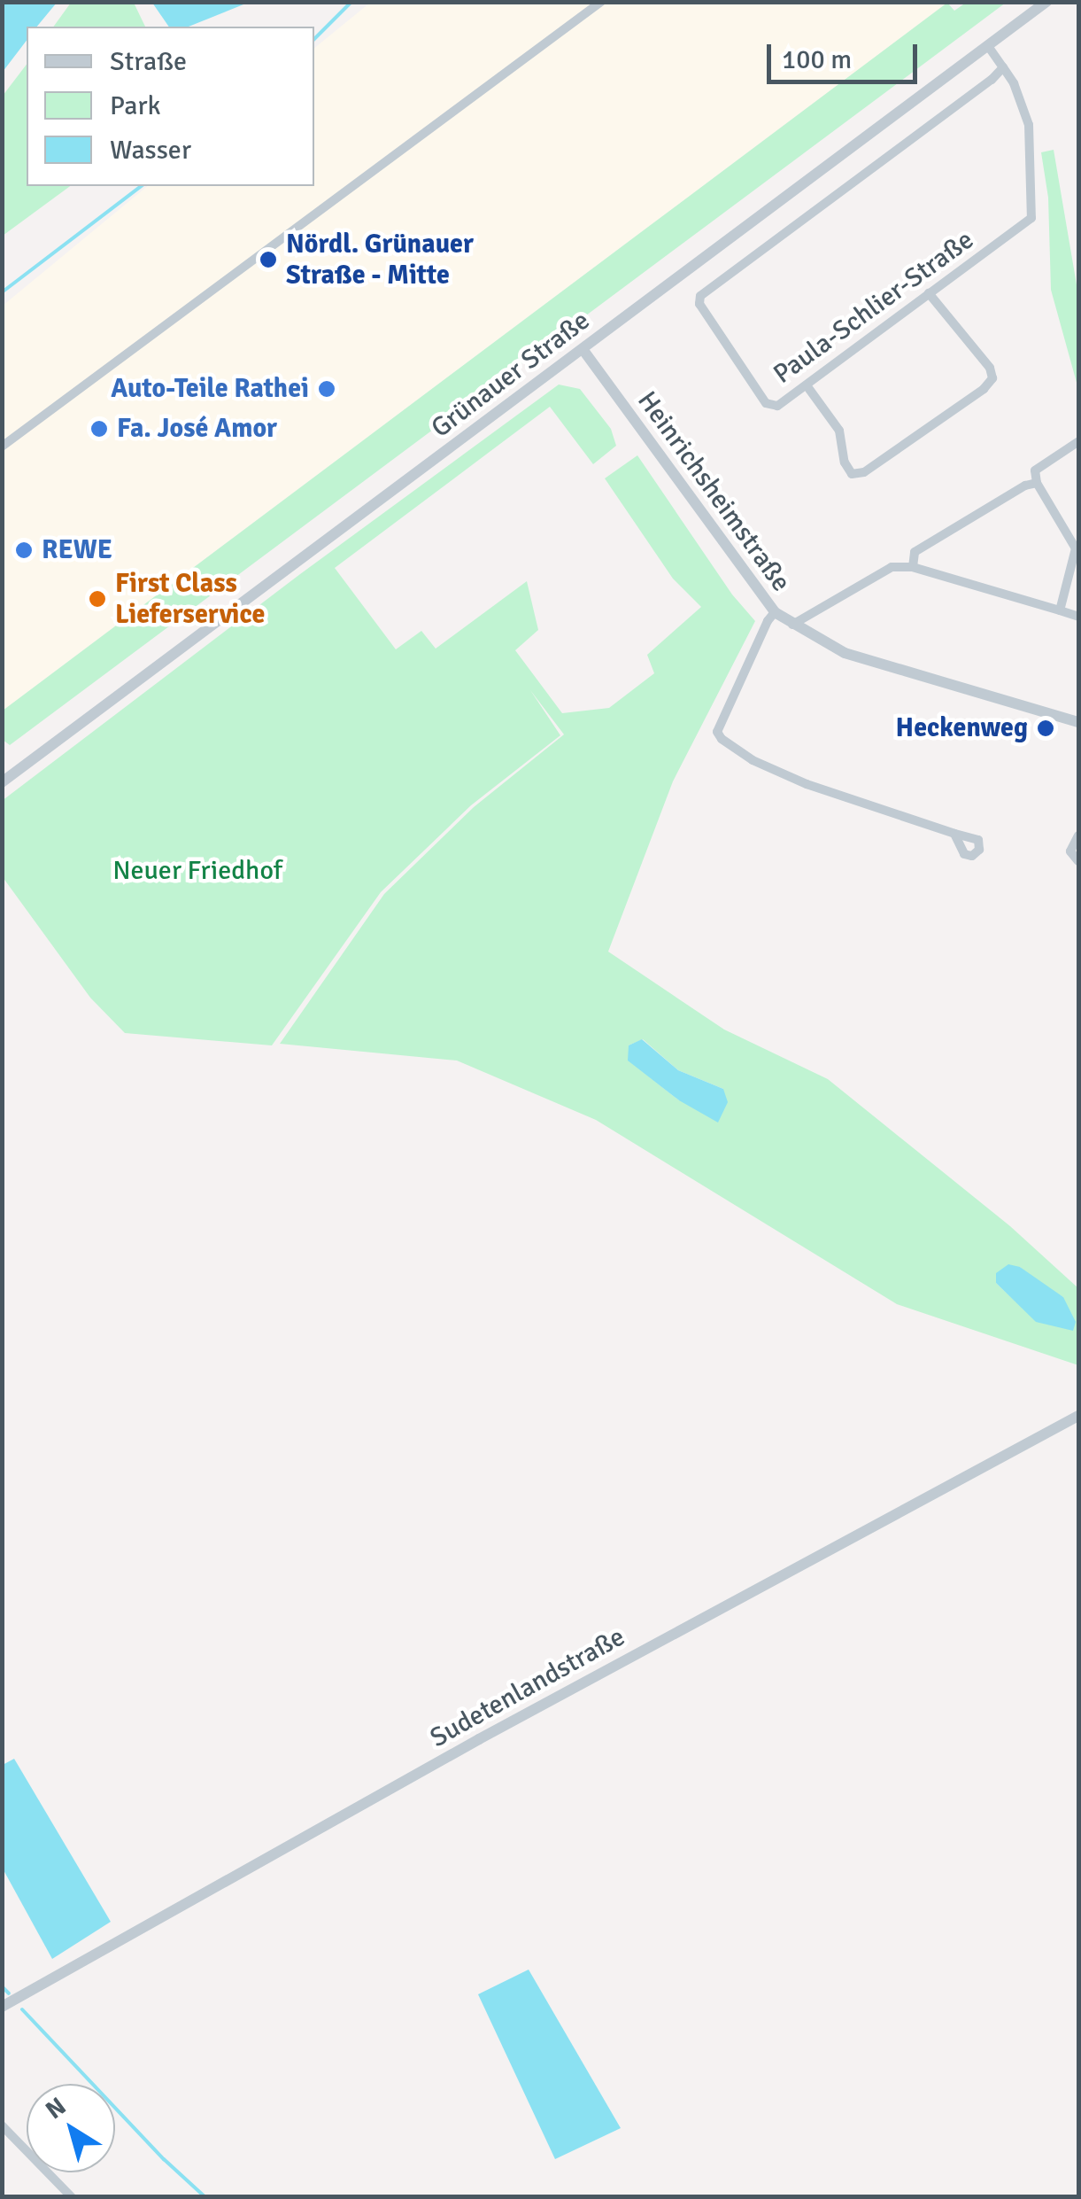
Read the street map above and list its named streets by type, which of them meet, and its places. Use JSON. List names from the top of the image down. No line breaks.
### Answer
{"streets":{"street":["Paula-Schlier-Straße","Grünauer Straße","Heinrichsheimstraße","Sudetenlandstraße"]},"crossings":[["Paula-Schlier-Straße","Grünauer Straße"],["Grünauer Straße","Heinrichsheimstraße"]],"parks":["Neuer Friedhof"],"places":["Nördl. Grünauer Straße - Mitte","Auto-Teile Rathei","Fa. José Amor","REWE","First Class Lieferservice","Heckenweg"],"legend":["Straße","Park","Wasser"],"scale_bar":"100 m","north":"top left"}
